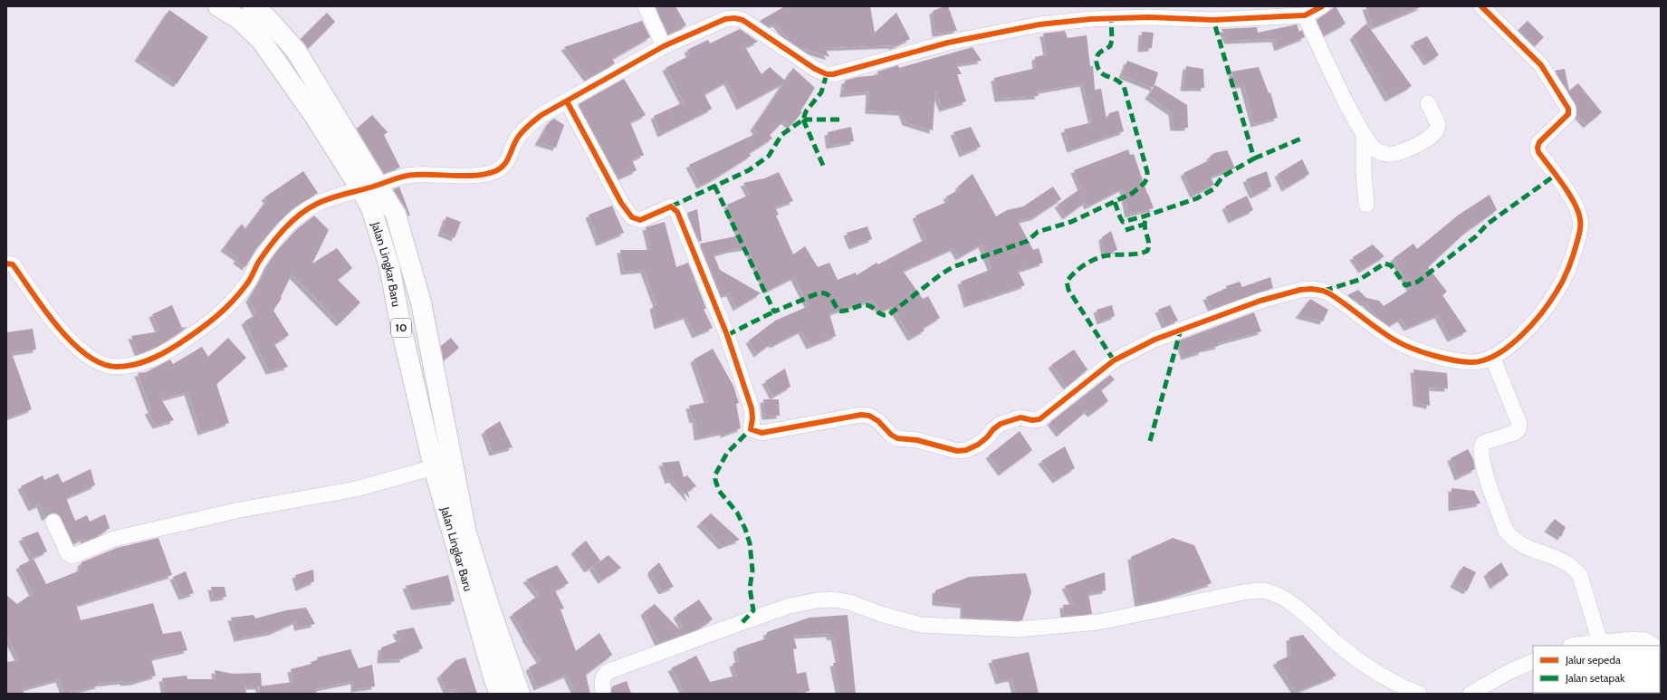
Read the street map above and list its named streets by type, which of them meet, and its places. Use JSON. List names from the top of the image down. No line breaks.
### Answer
{"streets":{"highway":["Jalan Lingkar Baru","10"]},"legend":["Jalur sepeda","Jalan setapak"]}
